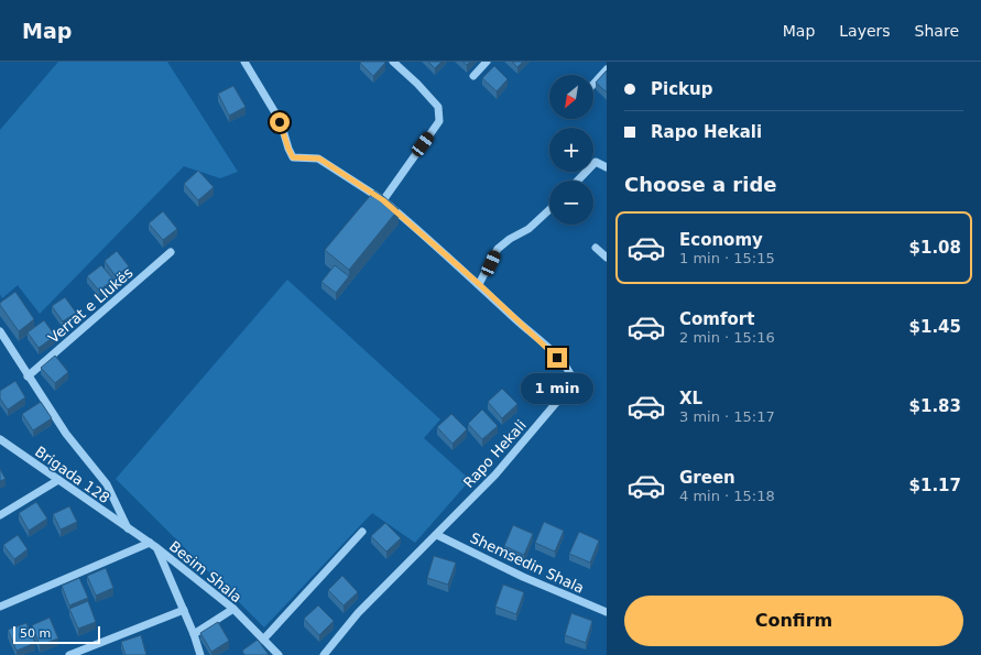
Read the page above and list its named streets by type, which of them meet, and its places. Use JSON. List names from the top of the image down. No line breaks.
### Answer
{"streets":{"street":["Verrat e Llukës","Rapo Hekali","Brigada 128","Shemsedin Shala","Besim Shala"]},"crossings":[["Rapo Hekali","Shemsedin Shala"],["Brigada 128","Besim Shala"]],"scale_bar":"50 m","north":"bottom left","page":{"header":"Map","nav":["Map","Layers","Share"],"banner":["Pickup","Rapo Hekali"],"map_buttons":["+","−"],"heading":"Choose a ride","list":[{"name":"Economy","note":"1 min · 15:15","value":"$1.08"},{"name":"Comfort","note":"2 min · 15:16","value":"$1.45"},{"name":"XL","note":"3 min · 15:17","value":"$1.83"},{"name":"Green","note":"4 min · 15:18","value":"$1.17"}],"bubble":"1 min","buttons":"Confirm","scale":"50 m"}}
